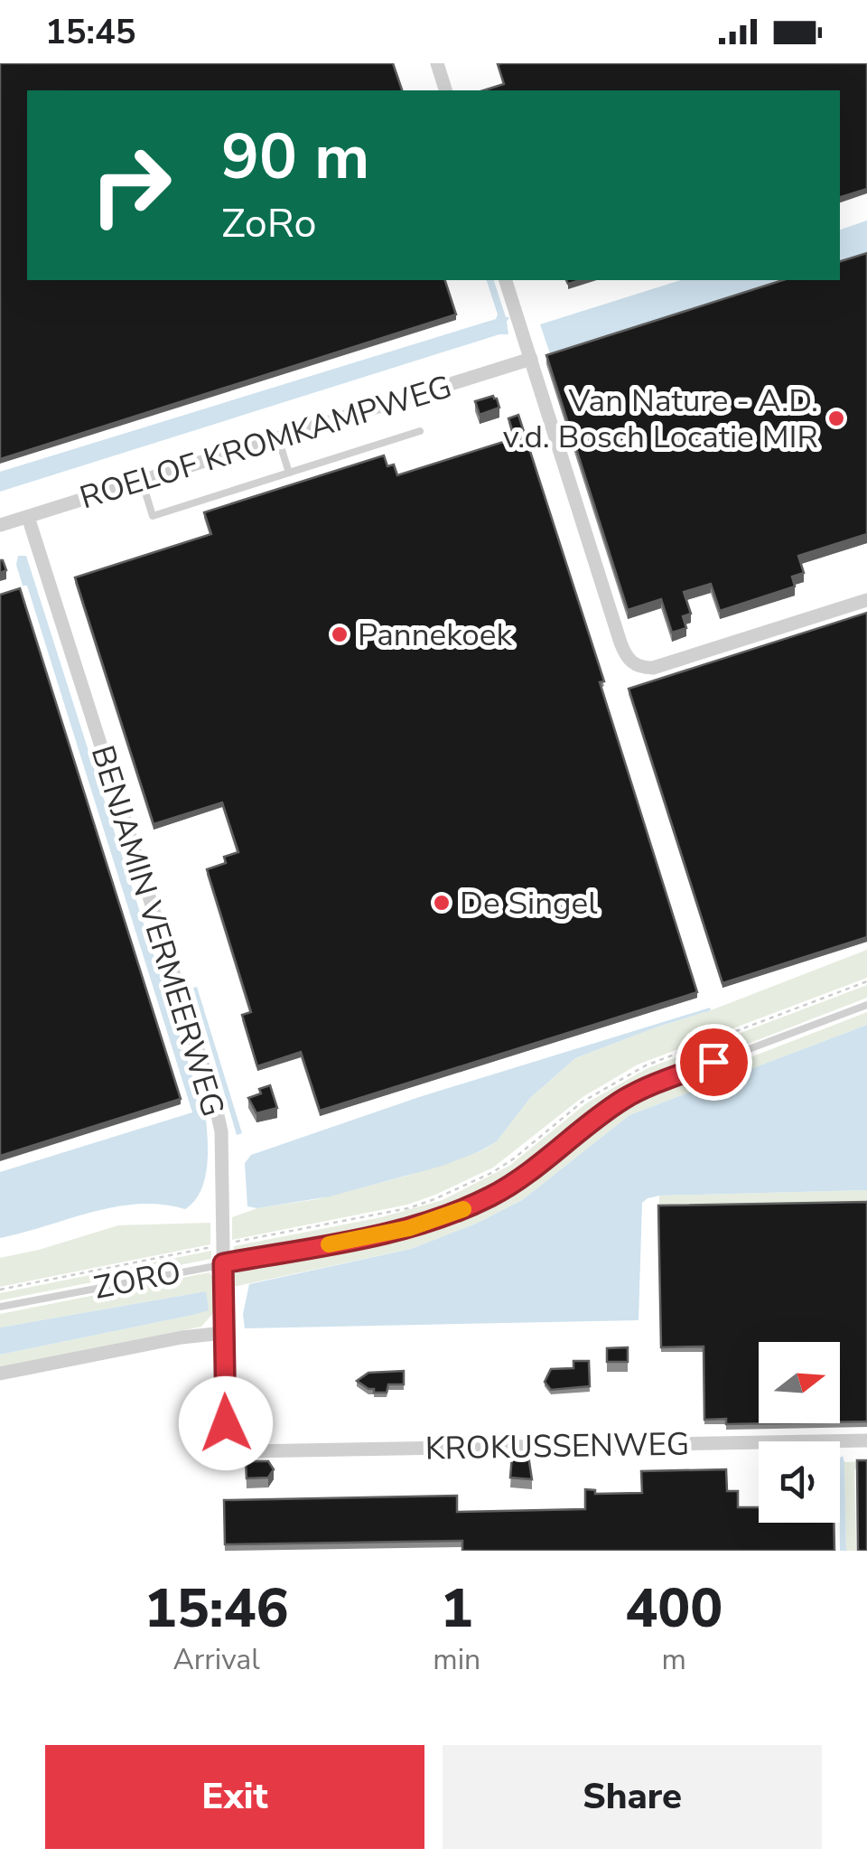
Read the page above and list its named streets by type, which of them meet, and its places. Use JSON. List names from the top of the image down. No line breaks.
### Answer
{"streets":{"street":["ROELOF KROMKAMPWEG","BENJAMIN VERMEERWEG","KROKUSSENWEG"],"lane":["ZORO"]},"crossings":[["ROELOF KROMKAMPWEG","BENJAMIN VERMEERWEG"],["BENJAMIN VERMEERWEG","ZORO"],["BENJAMIN VERMEERWEG","KROKUSSENWEG"]],"places":["Van Nature - A.D. v.d. Bosch Locatie MIR","Pannekoek","De Singel"],"north":"right","page":{"status":"15:45","turn":["90 m","ZoRo"],"eta":["15:46","Arrival","1","min","400","m"],"buttons":["Exit","Share"]}}
